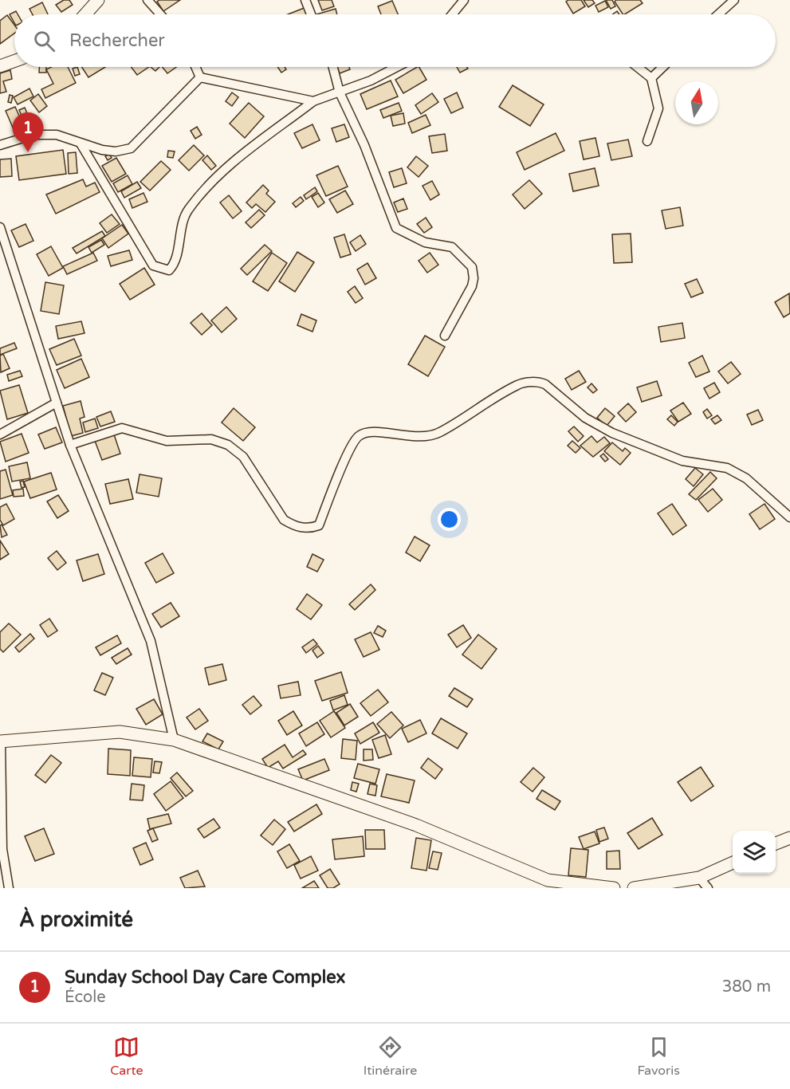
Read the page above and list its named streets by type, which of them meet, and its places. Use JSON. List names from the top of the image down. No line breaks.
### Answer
{"north":"top","page":{"search":"Rechercher","pins":"1","heading":"À proximité","list":[{"mark":"1","name":"Sunday School Day Care Complex","note":"École","value":"380 m"}],"nav":["Carte","Itinéraire","Favoris"]}}
